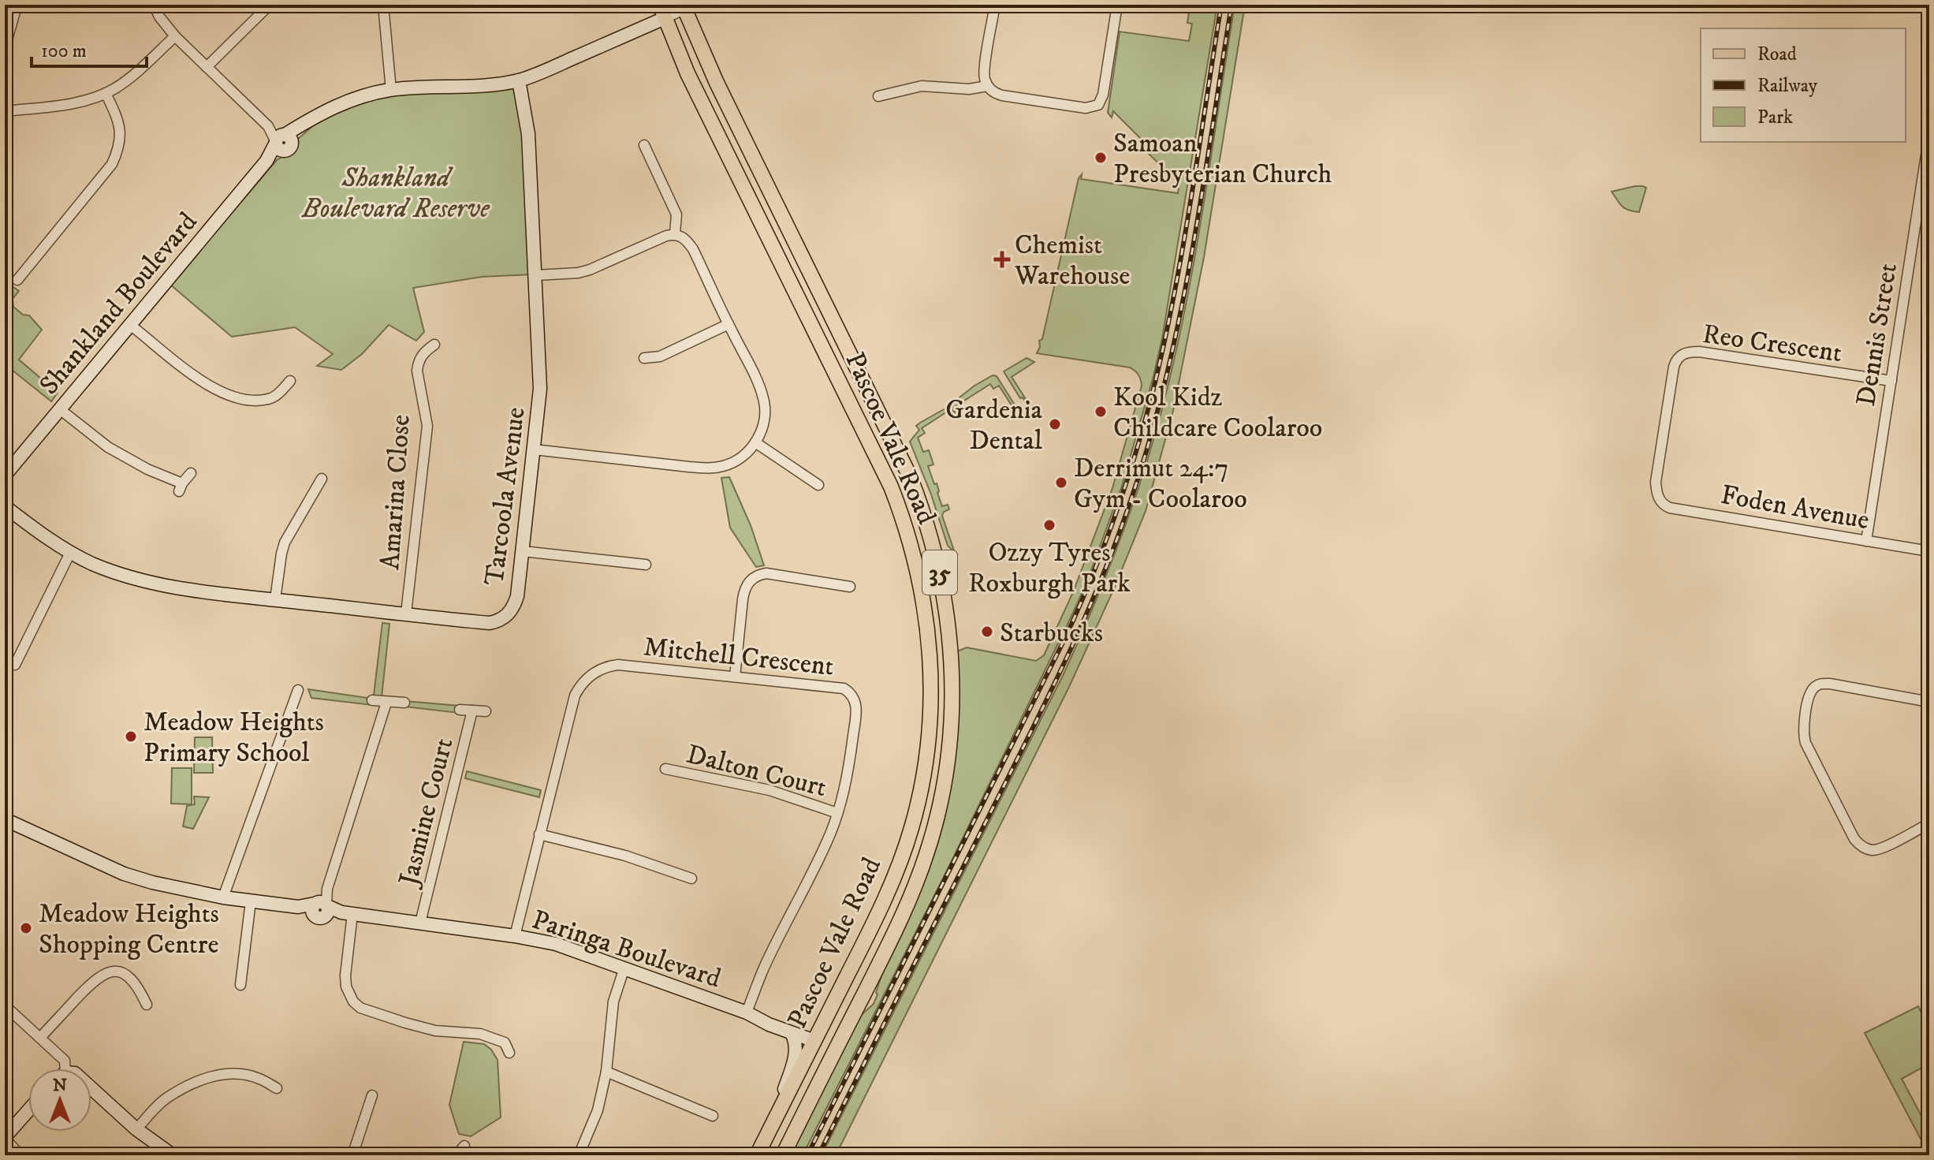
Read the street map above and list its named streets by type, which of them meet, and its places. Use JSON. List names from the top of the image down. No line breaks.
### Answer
{"streets":{"main road":["Pascoe Vale Road","35"],"street":["Shankland Boulevard","Dennis Street","Reo Crescent","Amarina Close","Tarcoola Avenue","Foden Avenue","Mitchell Crescent","Dalton Court","Jasmine Court","Paringa Boulevard"]},"crossings":[["Shankland Boulevard","Pascoe Vale Road"],["Shankland Boulevard","Tarcoola Avenue"],["Dennis Street","Reo Crescent"],["Dennis Street","Foden Avenue"],["Reo Crescent","Foden Avenue"],["Pascoe Vale Road","Paringa Boulevard"],["Amarina Close","Tarcoola Avenue"],["Mitchell Crescent","Dalton Court"],["Mitchell Crescent","Paringa Boulevard"],["Jasmine Court","Paringa Boulevard"]],"parks":["Shankland Boulevard Reserve"],"places":{"other":["Samoan Presbyterian Church","Kool Kidz Childcare Coolaroo","Gardenia Dental","Derrimut 24:7 Gym - Coolaroo","Ozzy Tyres Roxburgh Park","Starbucks","Meadow Heights Primary School","Meadow Heights Shopping Centre"],"health":["Chemist Warehouse"]},"legend":["Road","Railway","Park"],"scale_bar":"100 m","north":"top"}
